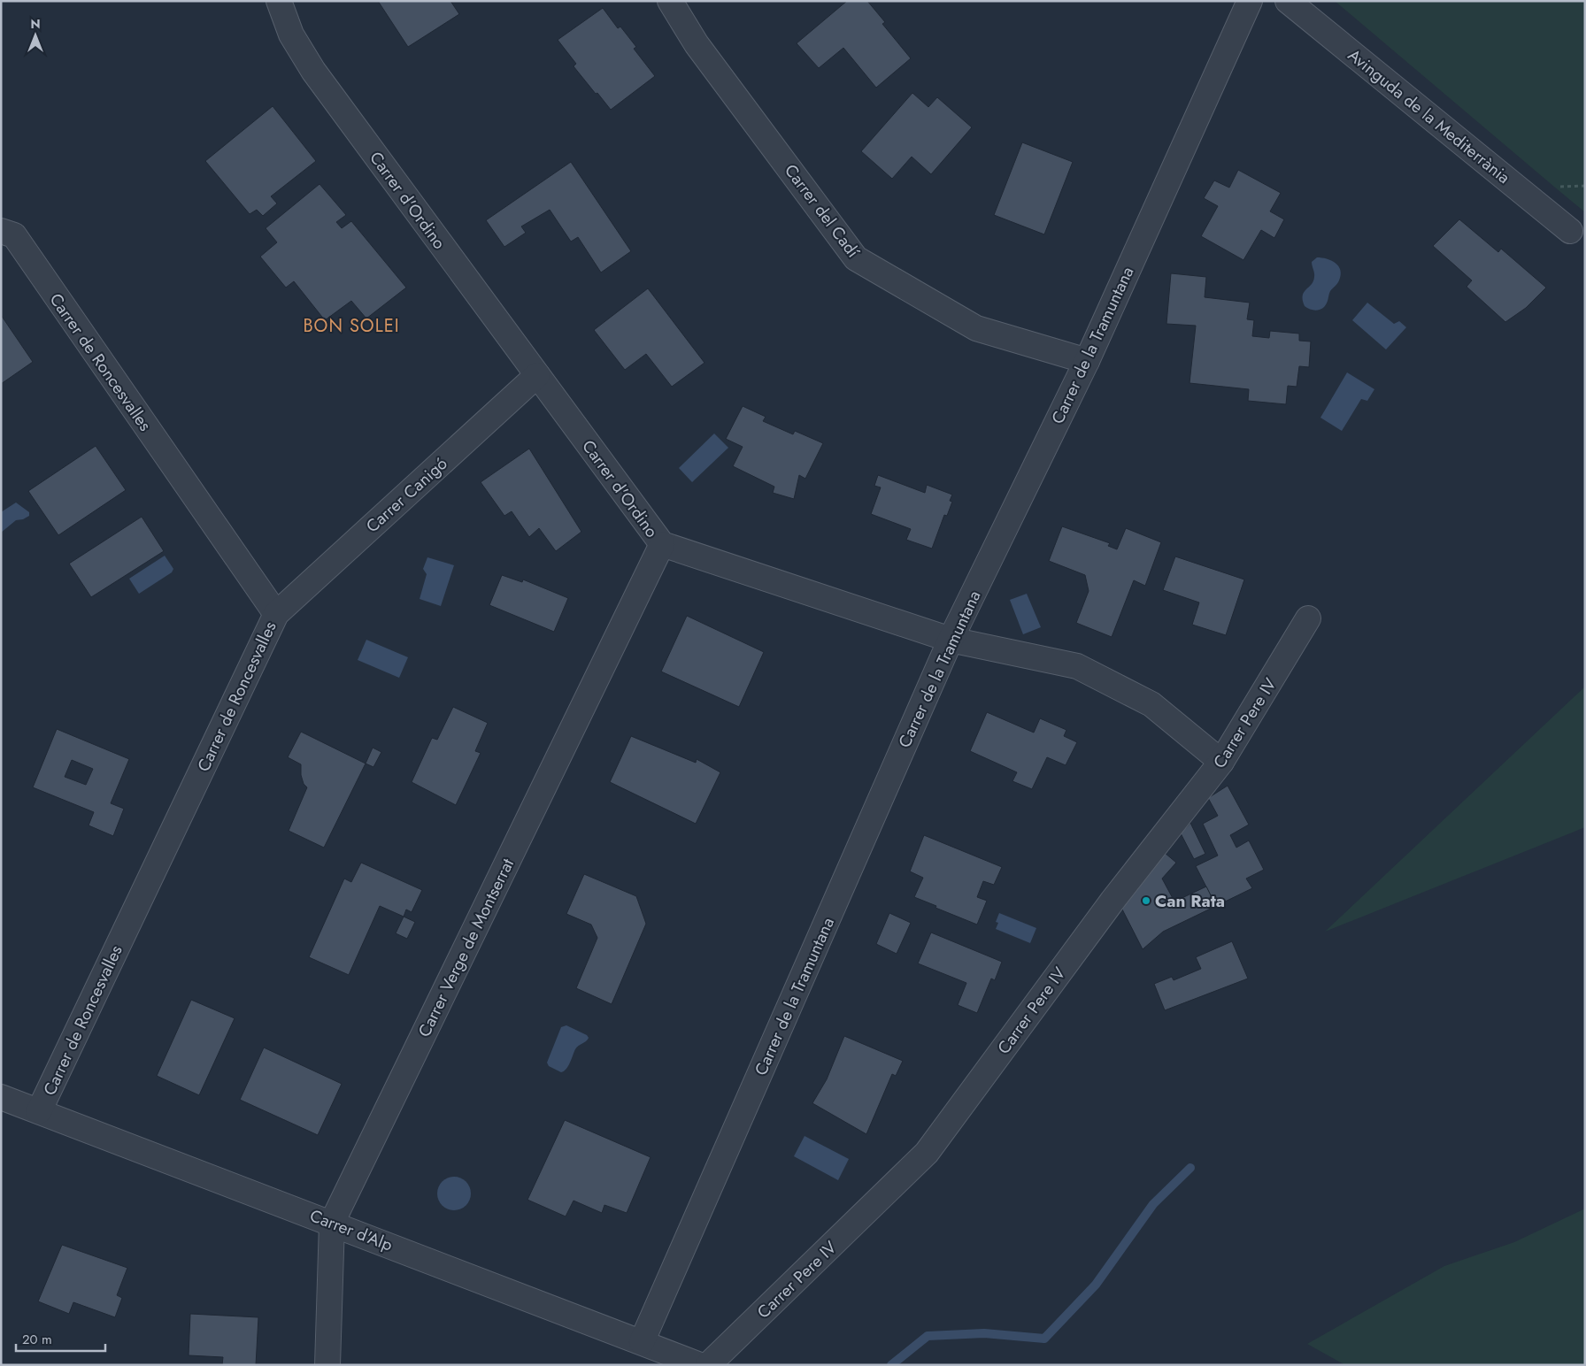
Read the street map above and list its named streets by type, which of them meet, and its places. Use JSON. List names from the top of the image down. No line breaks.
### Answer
{"streets":{"street":["Avinguda de la Mediterrània","Carrer d'Ordino","Carrer del Cadí","Carrer de la Tramuntana","Carrer de Roncesvalles","Carrer Canigó","Carrer Pere IV","Carrer Verge de Montserrat","Carrer d'Alp"]},"crossings":[["Carrer d'Ordino","Carrer de la Tramuntana"],["Carrer d'Ordino","Carrer Canigó"],["Carrer d'Ordino","Carrer Pere IV"],["Carrer d'Ordino","Carrer Verge de Montserrat"],["Carrer del Cadí","Carrer de la Tramuntana"],["Carrer de la Tramuntana","Carrer d'Alp"],["Carrer de Roncesvalles","Carrer Canigó"],["Carrer de Roncesvalles","Carrer d'Alp"],["Carrer Verge de Montserrat","Carrer d'Alp"]],"districts":["BON SOLEI"],"places":["Can Rata"],"scale_bar":"20 m","north":"top"}
